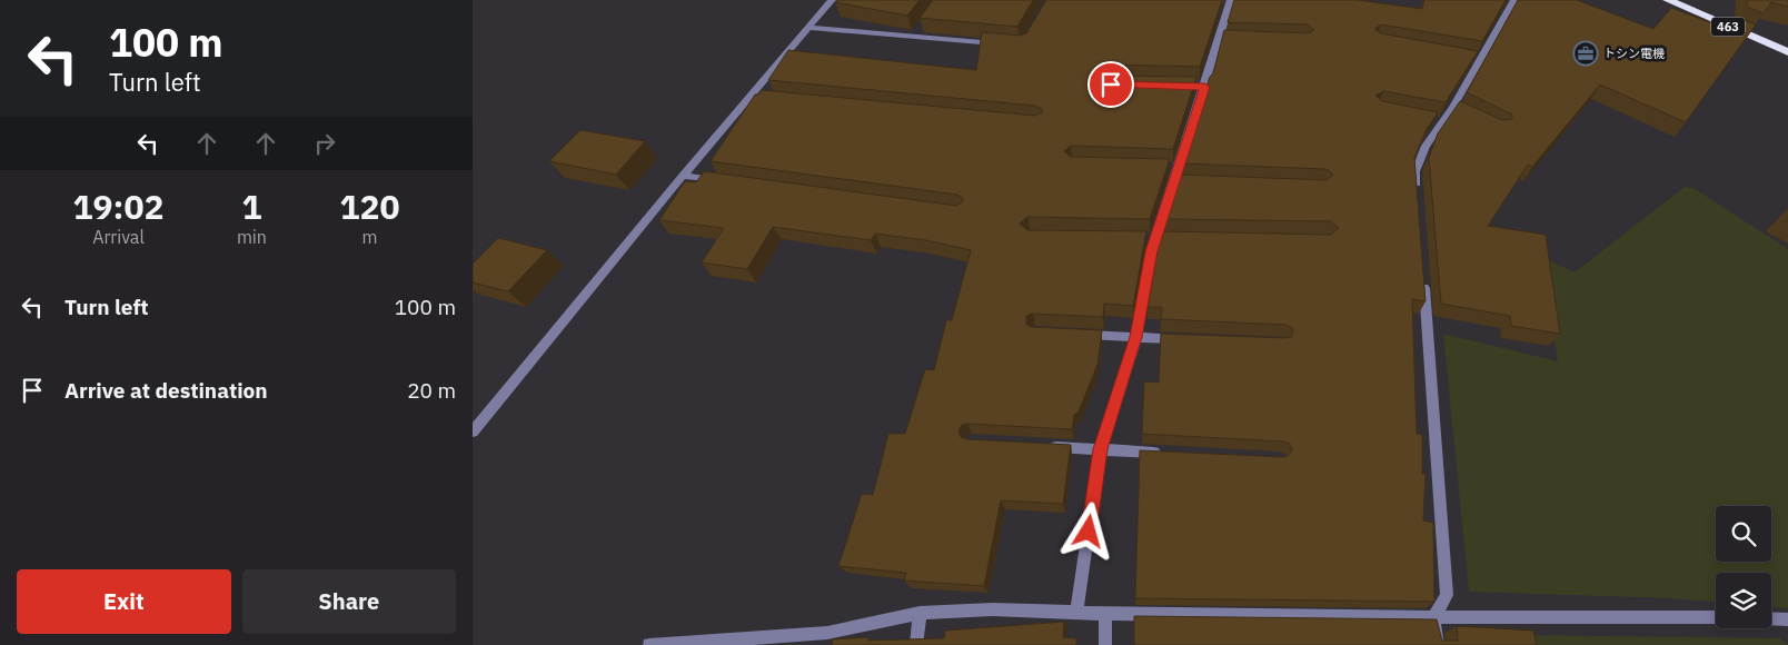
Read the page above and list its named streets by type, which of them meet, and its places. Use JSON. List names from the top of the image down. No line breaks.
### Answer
{"streets":{"highway":["463"]},"places":{"office":["トシン電機"]},"page":{"turn":["100 m","Turn left"],"eta":["19:02","Arrival","1","min","120","m"],"list":[{"name":"Turn left","value":"100 m"},{"name":"Arrive at destination","value":"20 m"}],"buttons":["Exit","Share"]}}
